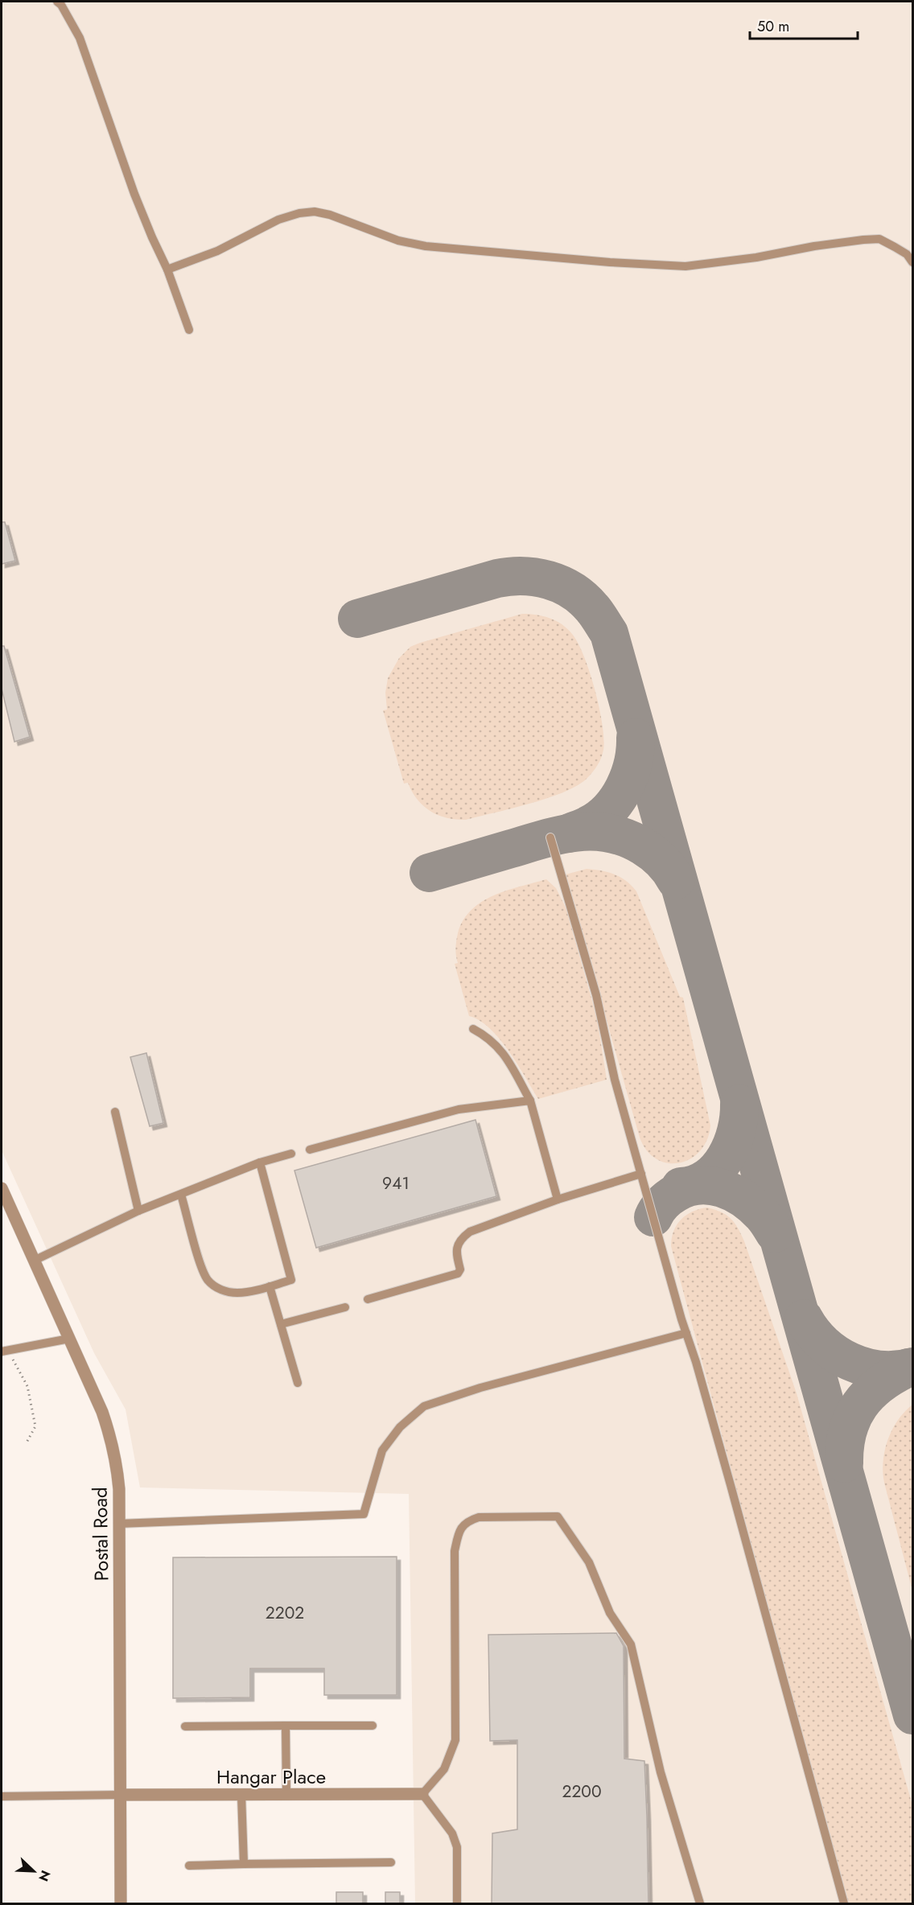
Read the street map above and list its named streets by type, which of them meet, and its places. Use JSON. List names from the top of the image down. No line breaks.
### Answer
{"streets":{"street":["Postal Road","Hangar Place"]},"crossings":[["Postal Road","Hangar Place"]],"house_numbers":["941","2202","2200"],"scale_bar":"50 m","north":"bottom right"}
